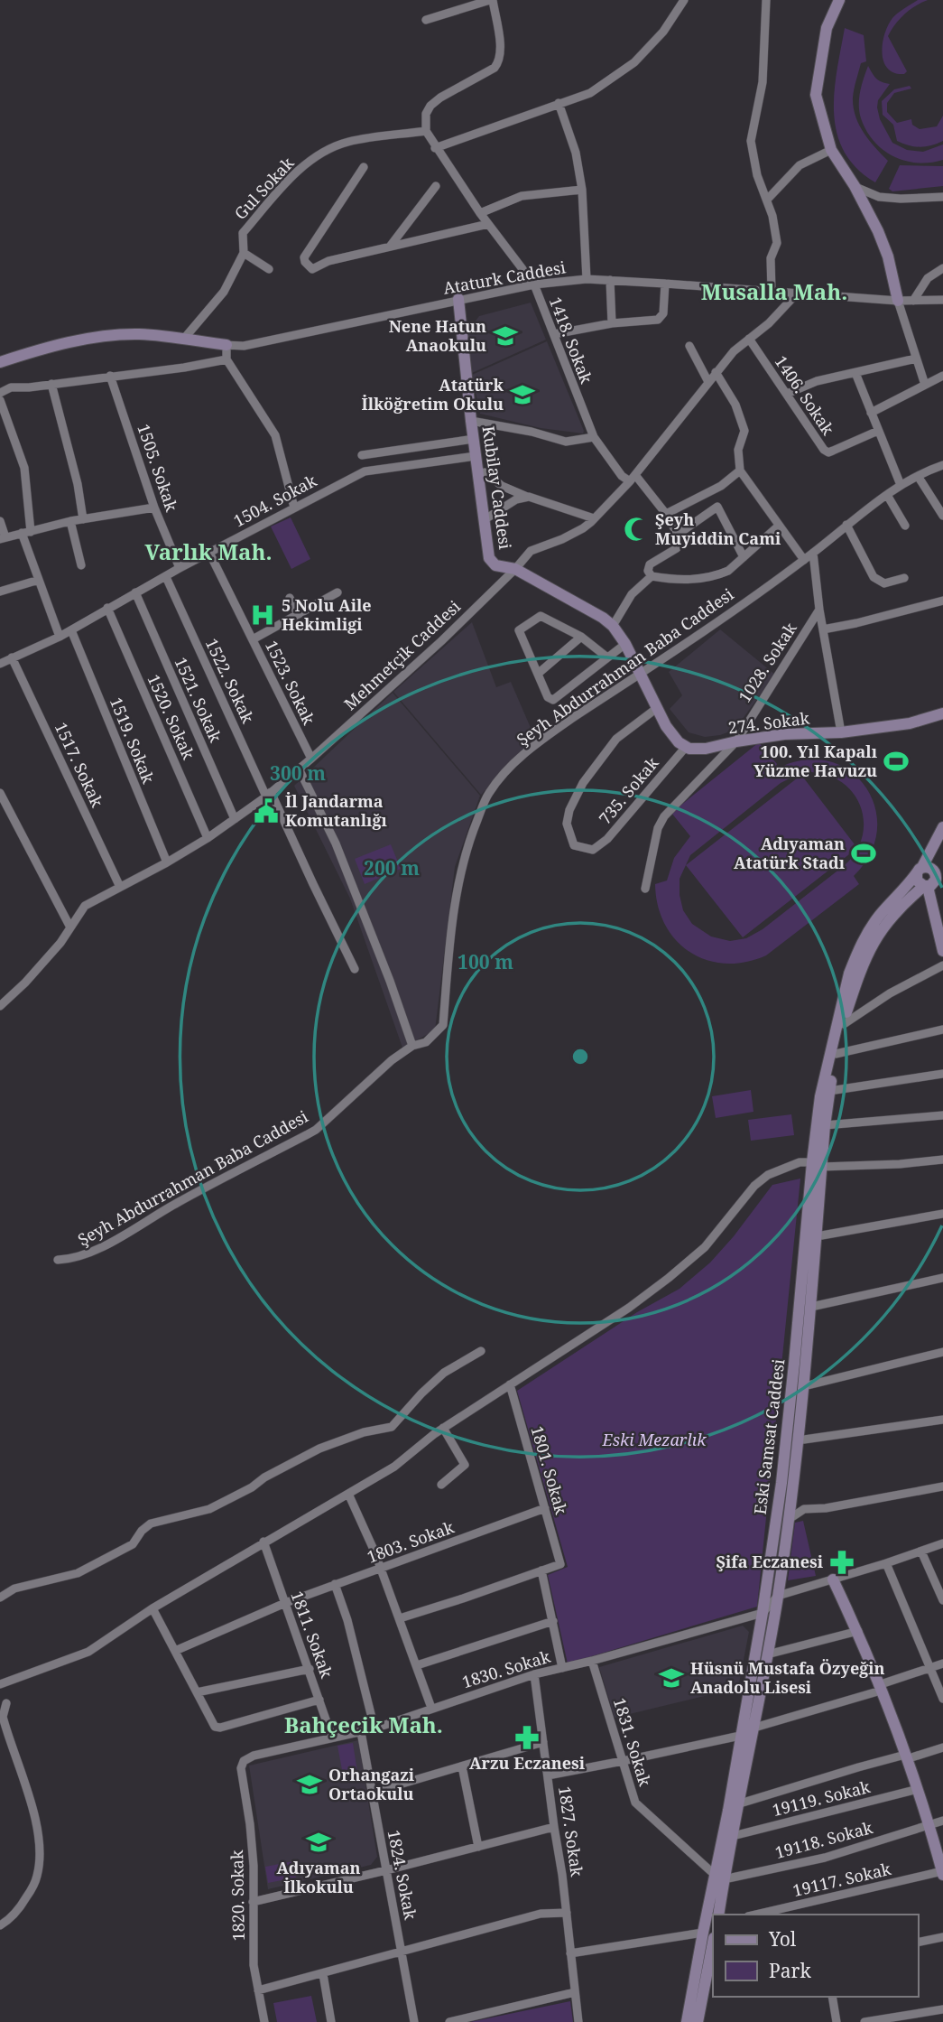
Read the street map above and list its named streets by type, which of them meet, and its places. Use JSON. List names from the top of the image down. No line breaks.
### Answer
{"streets":{"street":["Gul Sokak","Ataturk Caddesi","1418. Sokak","1406. Sokak","1505. Sokak","Kubilay Caddesi","1504. Sokak","Mehmetçik Caddesi","1028. Sokak","Şeyh Abdurrahman Baba Caddesi","1522. Sokak","1523. Sokak","1521. Sokak","1520. Sokak","274. Sokak","1519. Sokak","1517. Sokak","735. Sokak","Eski Samsat Caddesi","1801. Sokak","1803. Sokak","1811. Sokak","1830. Sokak","1831. Sokak","19119. Sokak","1827. Sokak","19118. Sokak","1824. Sokak","19117. Sokak","1820. Sokak"]},"crossings":[["Gul Sokak","1418. Sokak"],["Ataturk Caddesi","1418. Sokak"],["Ataturk Caddesi","Kubilay Caddesi"],["Ataturk Caddesi","Mehmetçik Caddesi"],["1418. Sokak","Mehmetçik Caddesi"],["1406. Sokak","Mehmetçik Caddesi"],["1505. Sokak","1504. Sokak"],["Kubilay Caddesi","1504. Sokak"],["Kubilay Caddesi","Mehmetçik Caddesi"],["Kubilay Caddesi","Şeyh Abdurrahman Baba Caddesi"],["1504. Sokak","1522. Sokak"],["1504. Sokak","1523. Sokak"],["1504. Sokak","1521. Sokak"],["1504. Sokak","1520. Sokak"],["1504. Sokak","1519. Sokak"],["1504. Sokak","1517. Sokak"],["Mehmetçik Caddesi","1522. Sokak"],["Mehmetçik Caddesi","1523. Sokak"],["Mehmetçik Caddesi","1521. Sokak"],["Mehmetçik Caddesi","1520. Sokak"],["Mehmetçik Caddesi","1519. Sokak"],["Mehmetçik Caddesi","1517. Sokak"],["1028. Sokak","274. Sokak"],["274. Sokak","735. Sokak"],["Eski Samsat Caddesi","1830. Sokak"],["Eski Samsat Caddesi","1831. Sokak"],["Eski Samsat Caddesi","19119. Sokak"],["Eski Samsat Caddesi","19118. Sokak"],["1801. Sokak","1803. Sokak"],["1803. Sokak","1811. Sokak"],["1811. Sokak","1830. Sokak"],["1830. Sokak","1831. Sokak"],["1830. Sokak","1827. Sokak"],["1830. Sokak","1824. Sokak"],["1830. Sokak","1820. Sokak"],["1831. Sokak","19118. Sokak"]],"districts":["Musalla Mah.","Varlık Mah.","Bahçecik Mah."],"parks":["Eski Mezarlık"],"places":{"school or university":["Nene Hatun Anaokulu","Atatürk İlköğretim Okulu","Hüsnü Mustafa Özyeğin Anadolu Lisesi","Orhangazi Ortaokulu","Adıyaman İlkokulu"],"mosque":["Şeyh Muyiddin Cami"],"hospital":["5 Nolu Aile Hekimligi"],"sports":["100. Yıl Kapalı Yüzme Havuzu","Adıyaman Atatürk Stadı"],"public building":["İl Jandarma Komutanlığı"],"pharmacy":["Şifa Eczanesi","Arzu Eczanesi"]},"legend":["Yol","Park"],"rings":["300 m","200 m","100 m"]}
